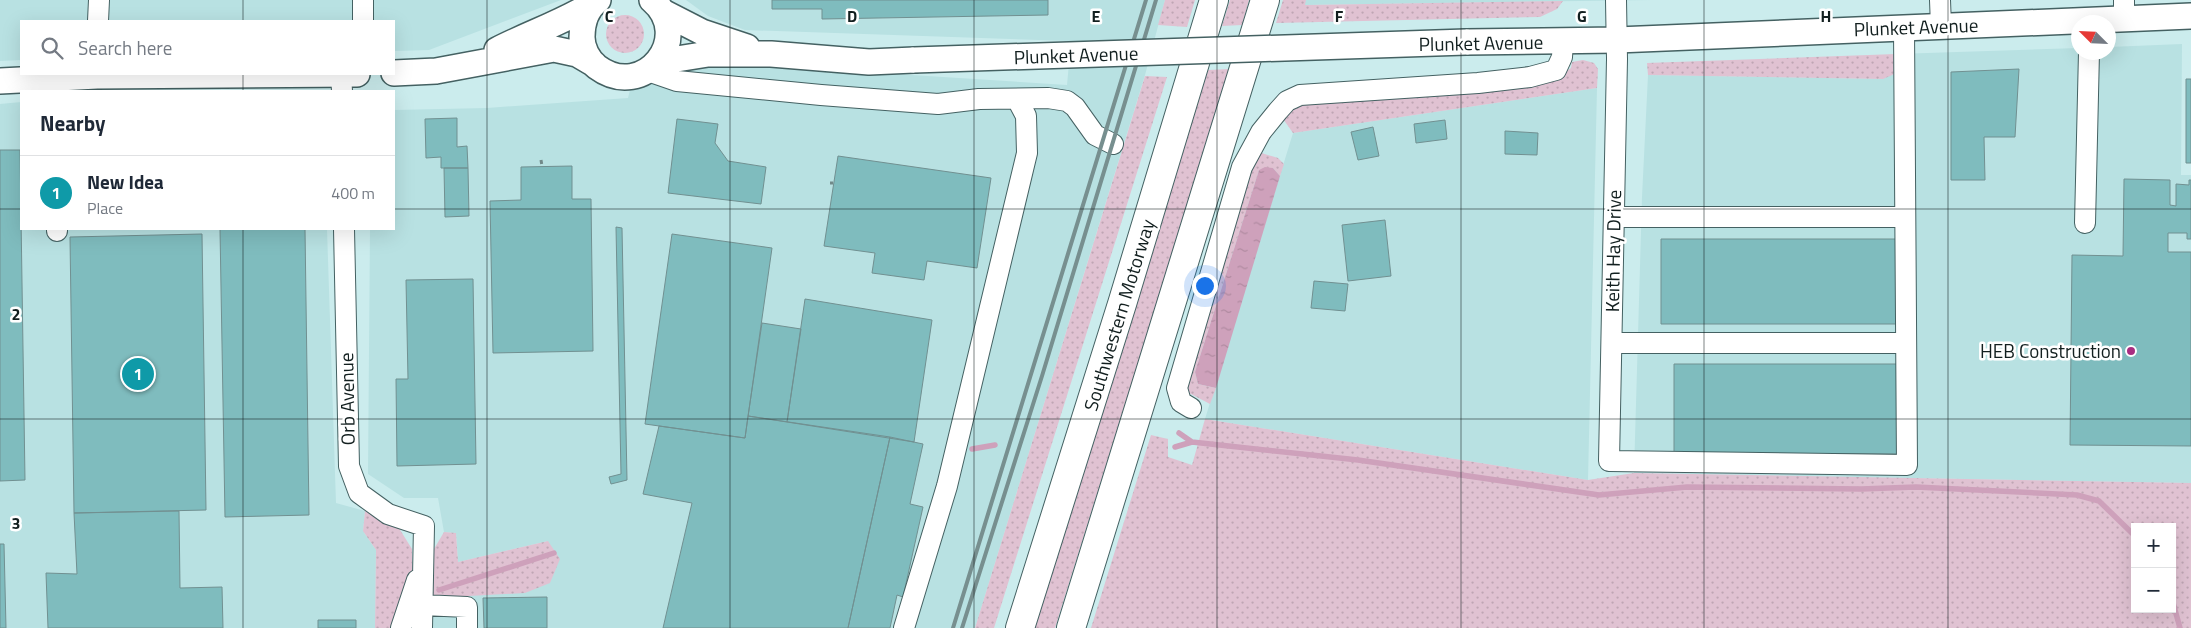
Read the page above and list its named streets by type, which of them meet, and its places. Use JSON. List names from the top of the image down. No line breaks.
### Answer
{"streets":{"highway":["Southwestern Motorway"],"main road":["Plunket Avenue"],"street":["Keith Hay Drive","Orb Avenue"]},"crossings":[["Plunket Avenue","Keith Hay Drive"]],"places":["HEB Construction"],"north":"top left","page":{"search":"Search here","heading":"Nearby","list":[{"mark":"1","name":"New Idea","note":"Place","value":"400 m"}],"pins":"1","map_buttons":["+","−"]},"grid":{"columns":["C","D","E","F","G","H"],"rows":["2","3"]}}
